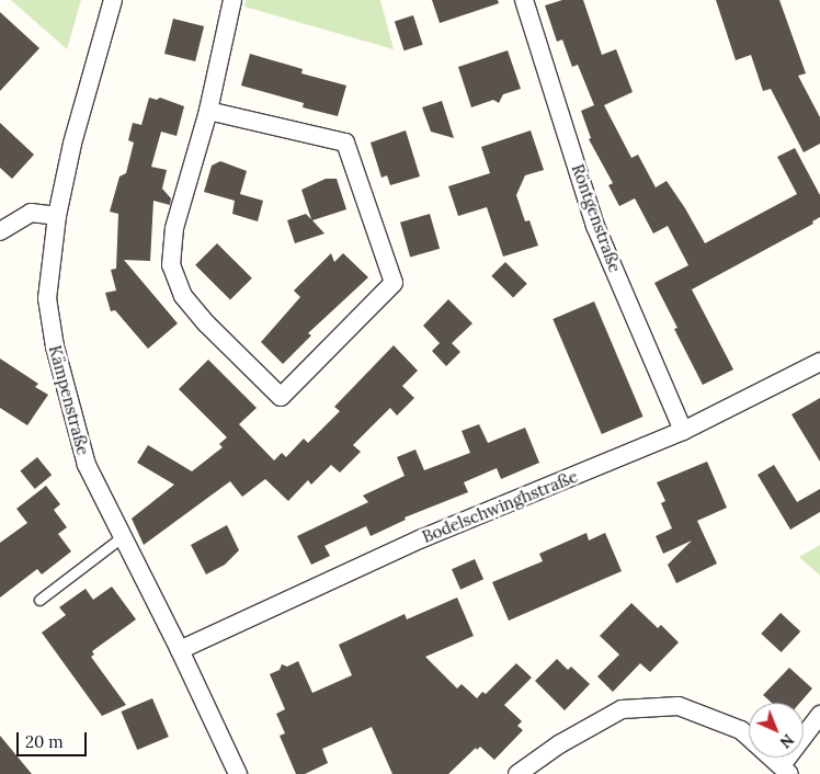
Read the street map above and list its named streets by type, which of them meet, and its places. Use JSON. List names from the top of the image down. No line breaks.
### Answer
{"streets":{"street":["Röntgenstraße","Kämpenstraße","Bodelschwinghstraße"]},"crossings":[["Röntgenstraße","Bodelschwinghstraße"],["Kämpenstraße","Bodelschwinghstraße"]],"scale_bar":"20 m","north":"bottom right"}
